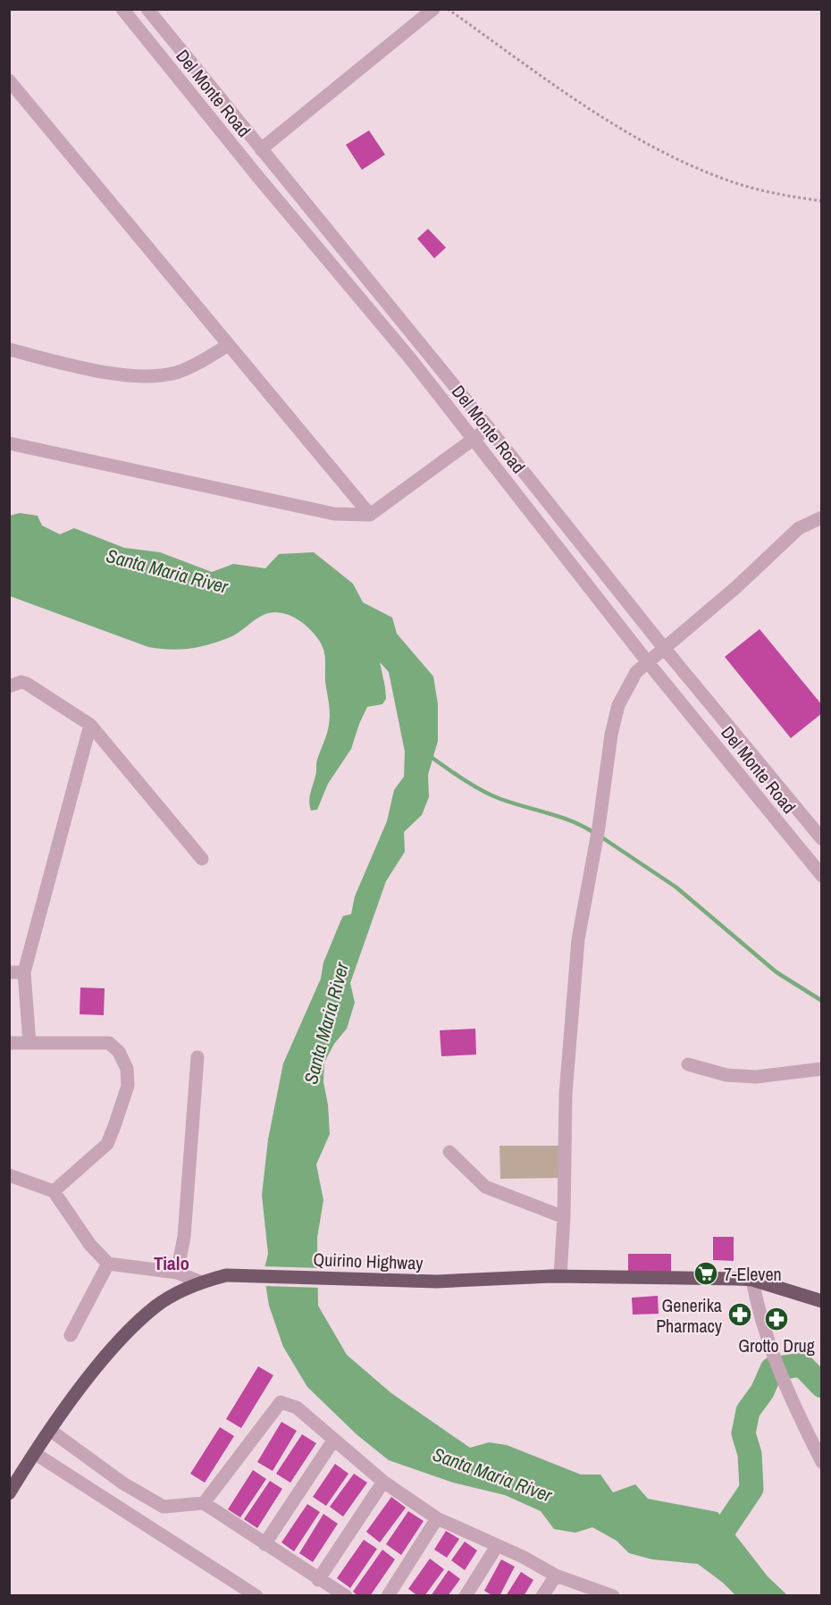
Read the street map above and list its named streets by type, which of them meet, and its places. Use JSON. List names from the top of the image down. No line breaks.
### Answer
{"streets":{"main road":["Quirino Highway"],"street":["Del Monte Road"]},"districts":["Tialo"],"water":["Santa Maria River"],"places":{"supermarket":["7-Eleven"],"pharmacy":["Generika Pharmacy","Grotto Drug"]}}
